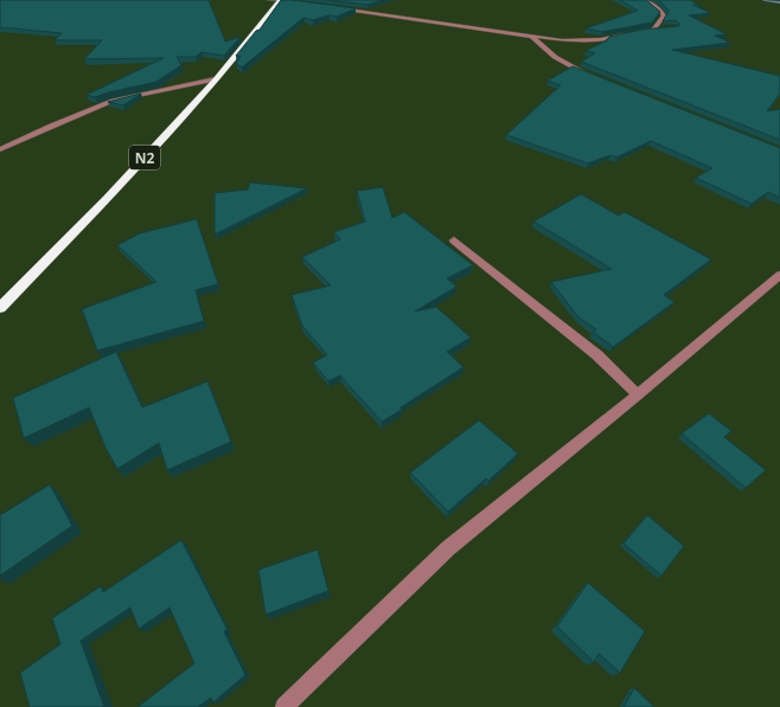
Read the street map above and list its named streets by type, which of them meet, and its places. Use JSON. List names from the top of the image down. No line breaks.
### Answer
{"streets":{"highway":["N2"]}}
